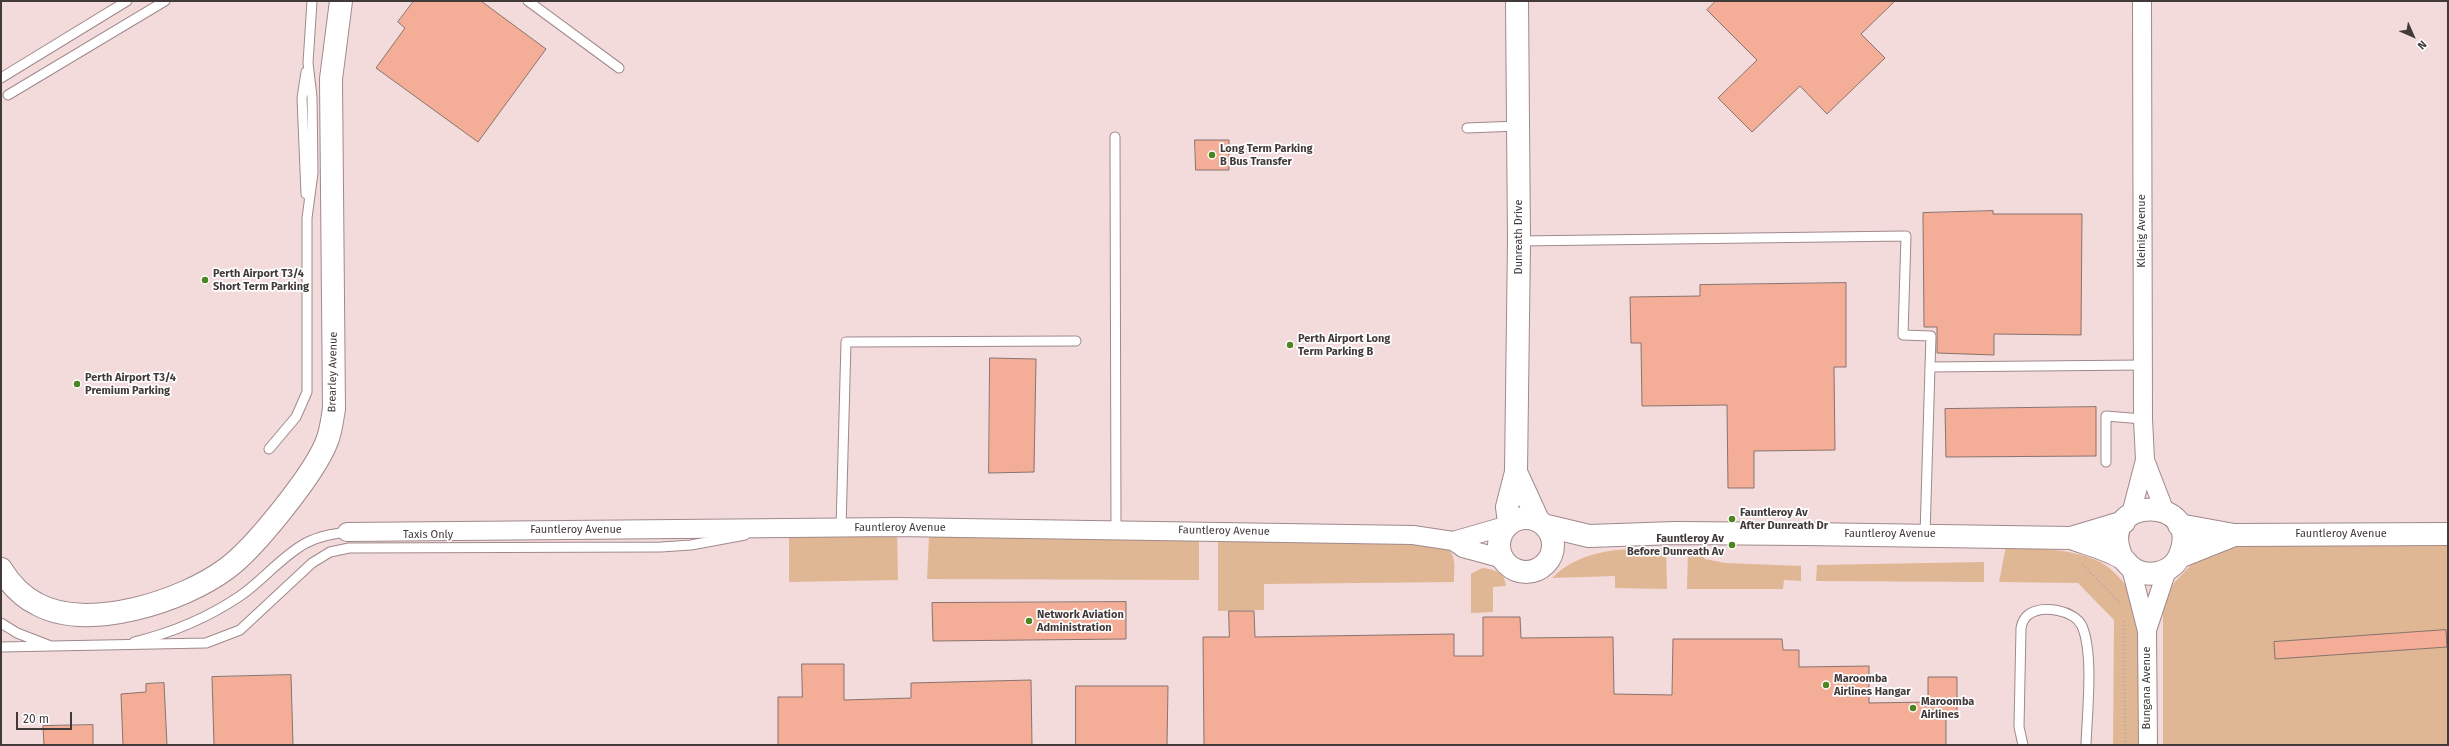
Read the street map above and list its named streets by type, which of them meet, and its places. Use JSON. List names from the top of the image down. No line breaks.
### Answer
{"streets":{"main road":["Dunreath Drive","Brearley Avenue","Fauntleroy Avenue"],"street":["Kleinig Avenue","Bungana Avenue"],"lane":["Taxis Only"]},"crossings":[["Kleinig Avenue","Fauntleroy Avenue"],["Kleinig Avenue","Bungana Avenue"],["Dunreath Drive","Fauntleroy Avenue"],["Fauntleroy Avenue","Taxis Only"],["Fauntleroy Avenue","Bungana Avenue"]],"places":["Long Term Parking B Bus Transfer","Perth Airport T3/4 Short Term Parking","Perth Airport Long Term Parking B","Perth Airport T3/4 Premium Parking","Fauntleroy Av After Dunreath Dr","Fauntleroy Av Before Dunreath Av","Network Aviation Administration","Maroomba Airlines Hangar","Maroomba Airlines"],"scale_bar":"20 m","north":"bottom right"}
